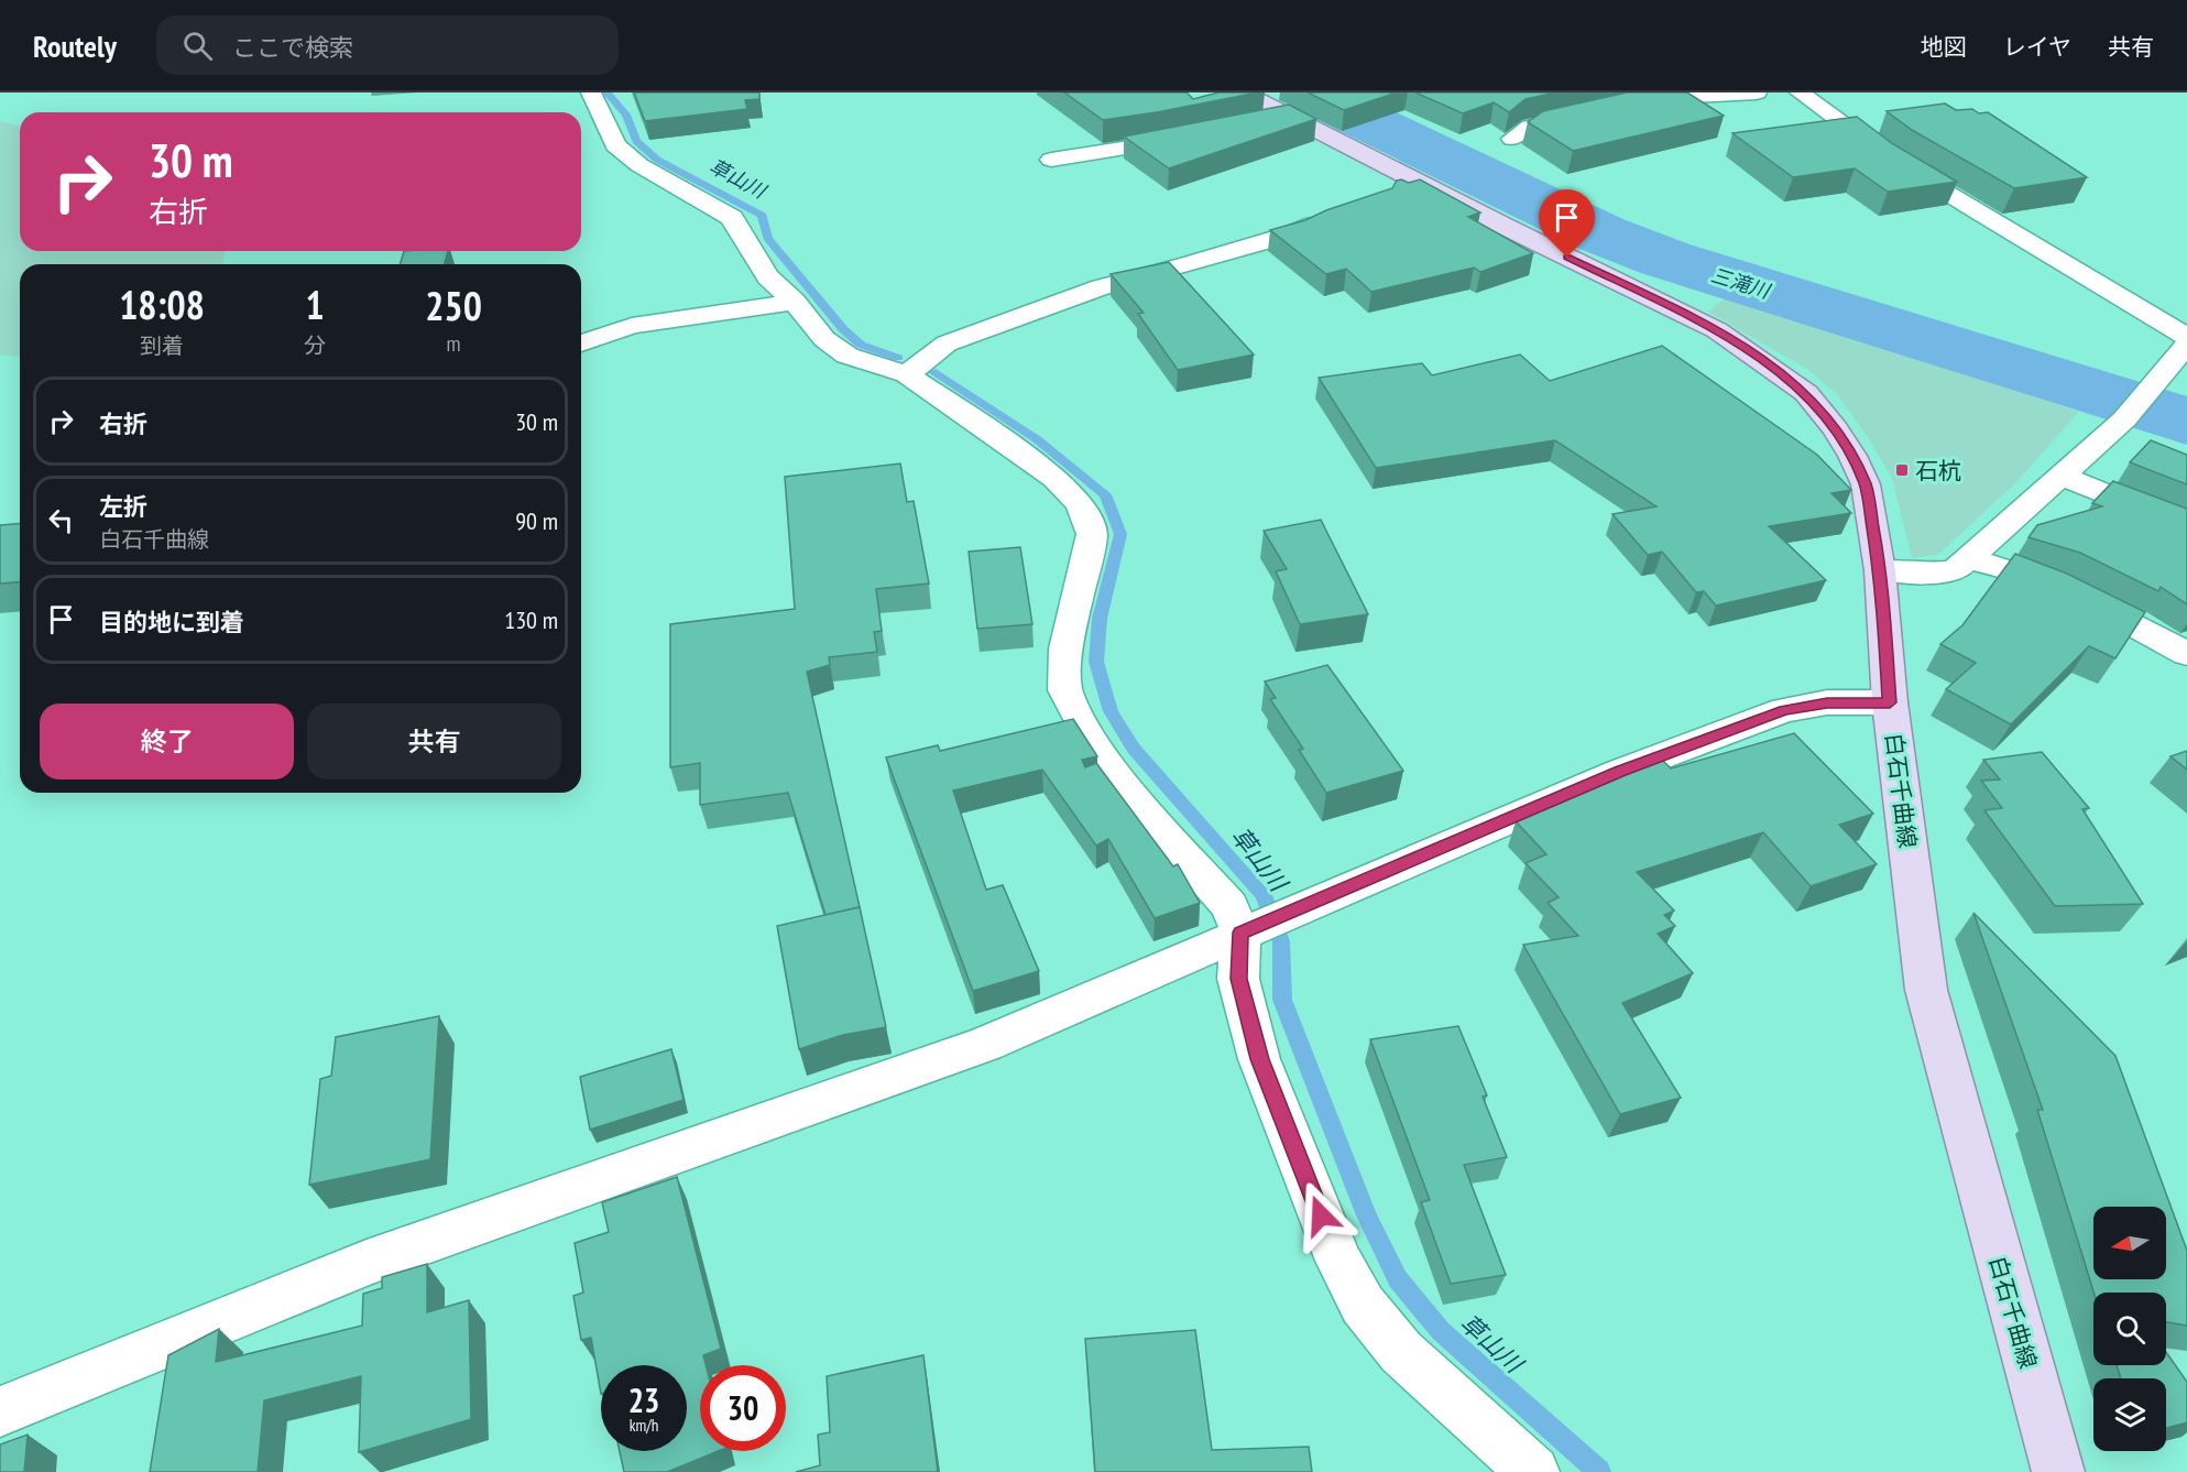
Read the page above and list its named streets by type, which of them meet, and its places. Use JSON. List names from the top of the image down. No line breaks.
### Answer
{"streets":{"main road":["白石千曲線"]},"water":["草山川","三滝川"],"places":{"transit":["石杭"]},"north":"left","page":{"header":"Routely","search":"ここで検索","nav":["地図","レイヤ","共有"],"turn":["30 m","右折"],"eta":["18:08","到着","1","分","250","m"],"list":[{"name":"右折","value":"30 m"},{"name":"左折","note":"白石千曲線","value":"90 m"},{"name":"目的地に到着","value":"130 m"}],"buttons":["終了","共有"],"speed":"23 km/h","limit":"30"}}
